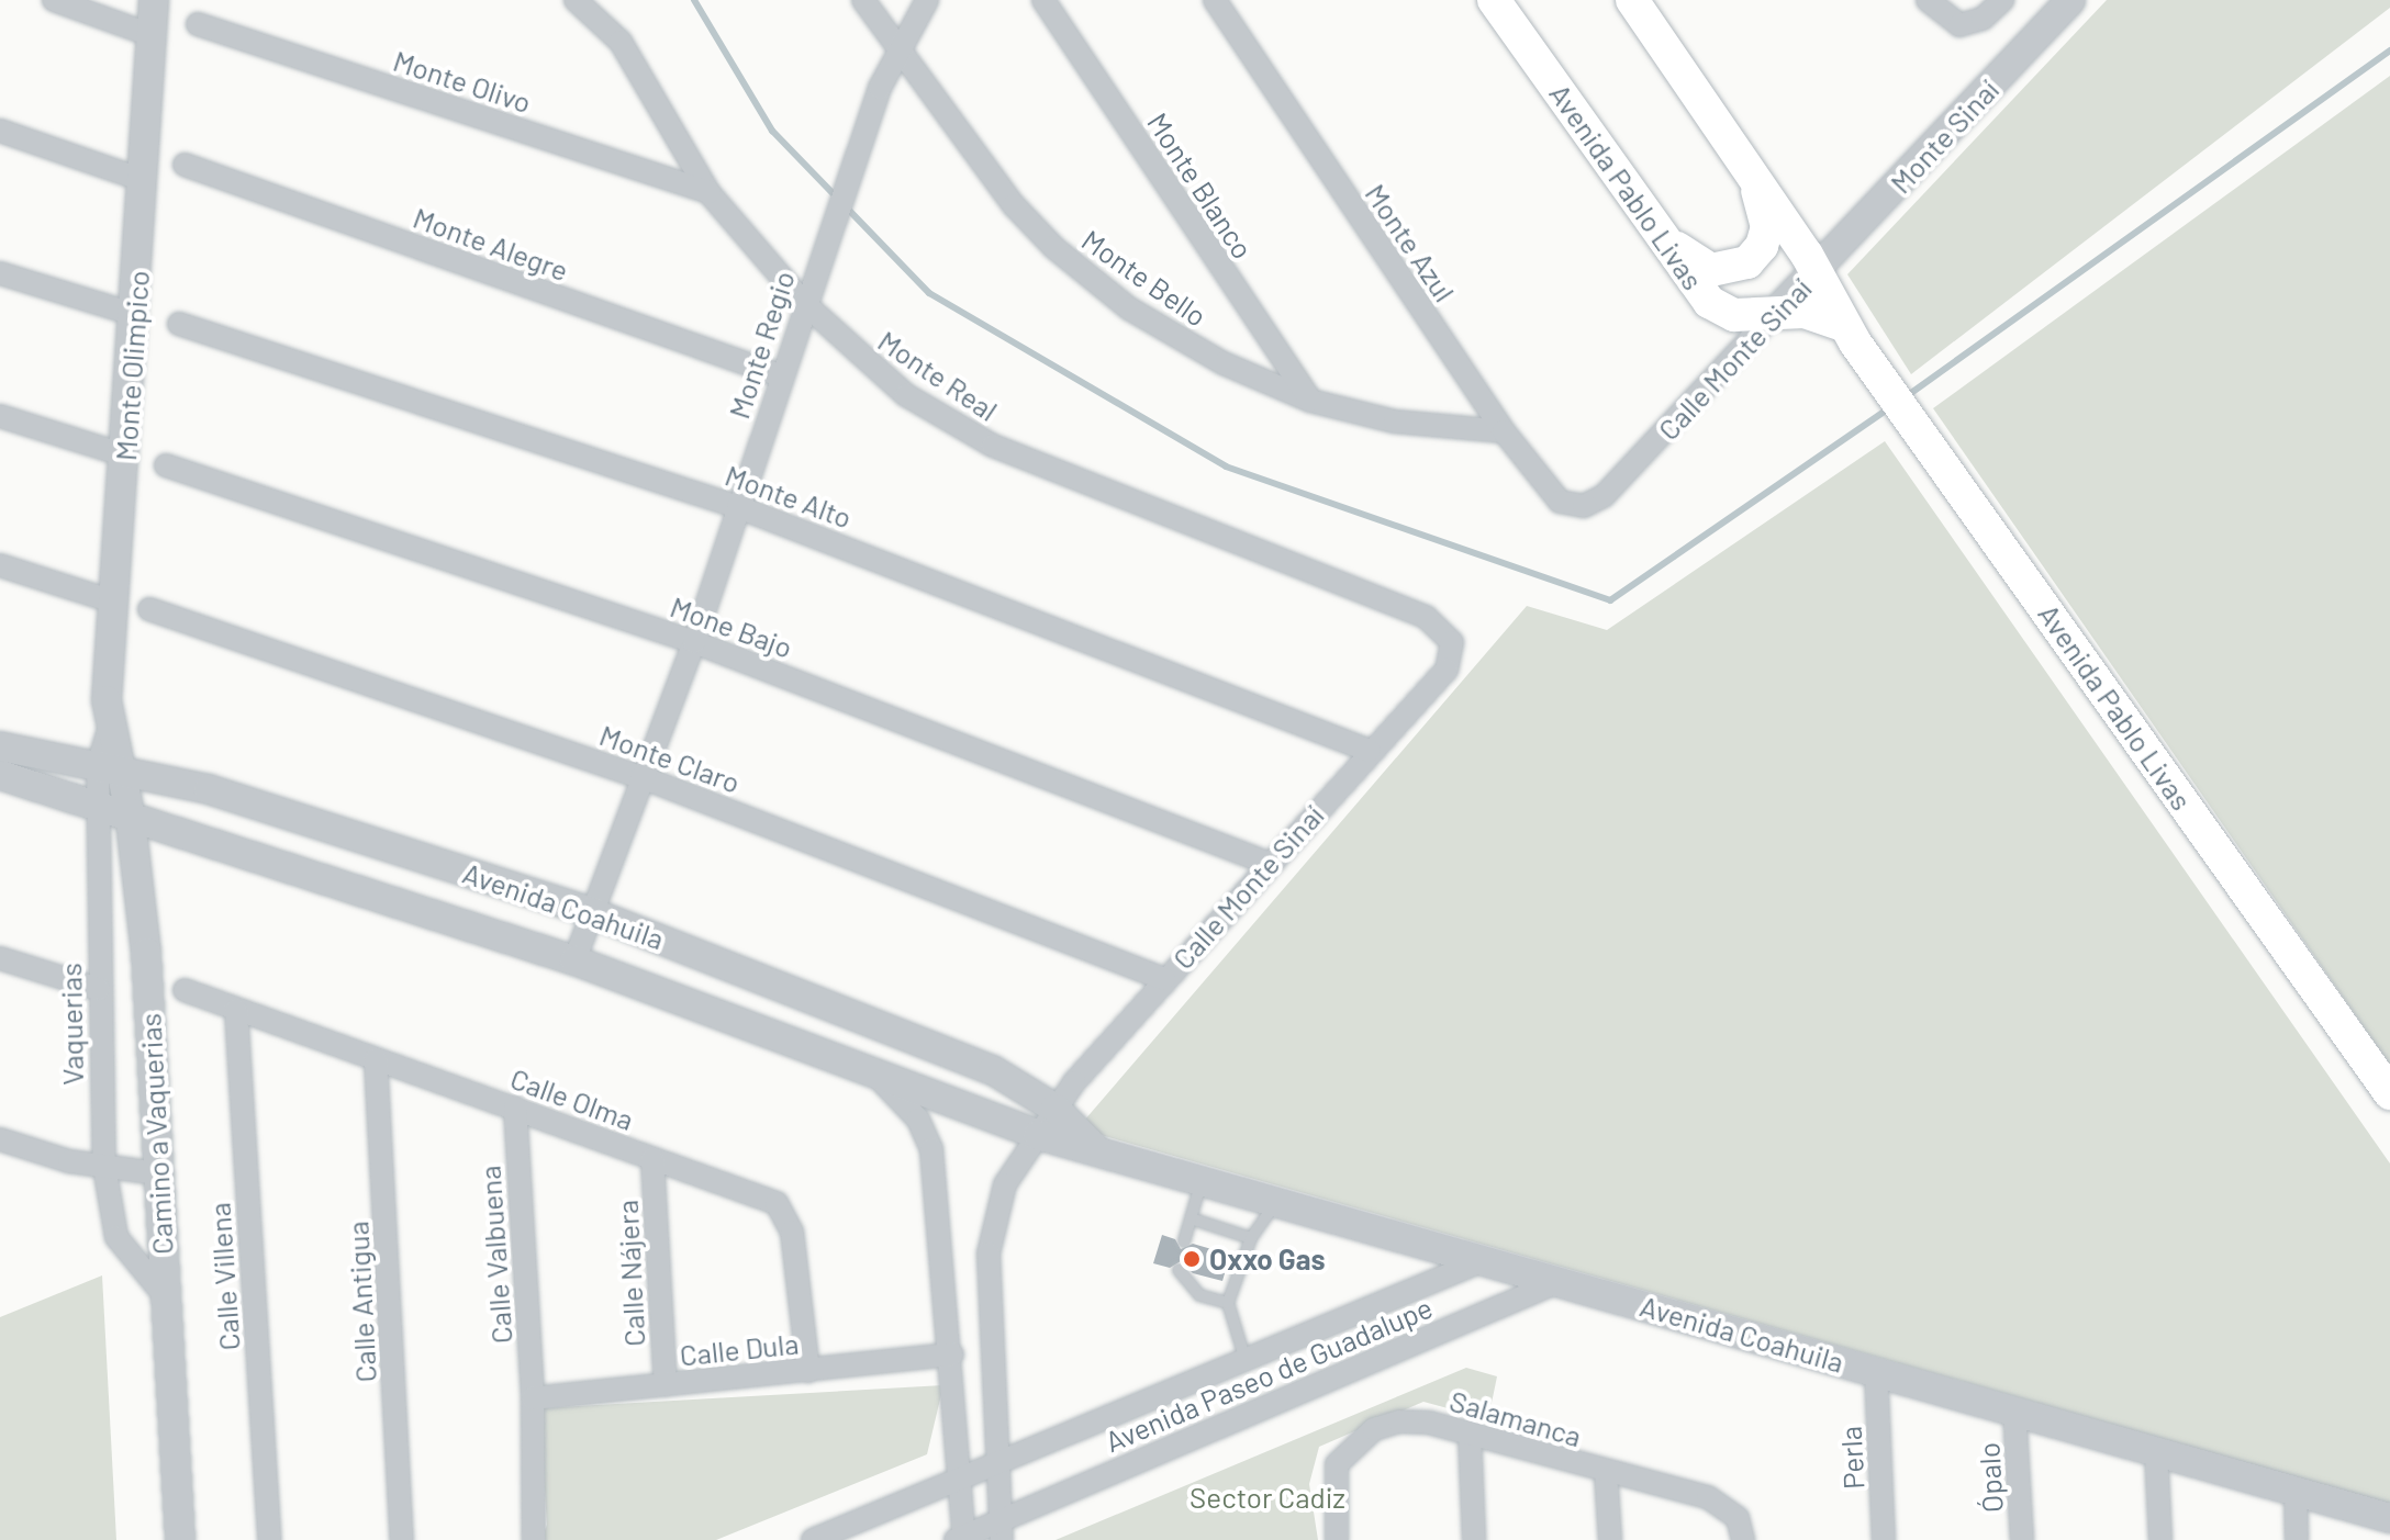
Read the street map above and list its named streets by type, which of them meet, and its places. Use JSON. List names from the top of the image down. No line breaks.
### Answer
{"streets":{"main road":["Avenida Pablo Livas"],"street":["Monte Olivo","Monte Sinaí","Monte Blanco","Monte Azul","Monte Alegre","Monte Bello","Monte Regio","Calle Monte Sinaí","Monte Olimpico","Monte Real","Monte Alto","Mone Bajo","Monte Claro","Avenida Coahuila","Vaquerias","Calle Olma","Camino a Vaquerias","Calle Valbuena","Calle Nájera","Calle Villena","Calle Antigua","Calle Dula","Avenida Paseo de Guadalupe","Salamanca","Perla","Ópalo"]},"crossings":[["Monte Olivo","Monte Real"],["Monte Sinaí","Avenida Pablo Livas"],["Monte Sinaí","Calle Monte Sinaí"],["Monte Blanco","Monte Bello"],["Avenida Pablo Livas","Calle Monte Sinaí"],["Monte Azul","Monte Bello"],["Monte Azul","Calle Monte Sinaí"],["Monte Alegre","Monte Regio"],["Monte Bello","Monte Regio"],["Monte Regio","Monte Real"],["Monte Regio","Monte Alto"],["Monte Regio","Mone Bajo"],["Monte Regio","Monte Claro"],["Monte Regio","Avenida Coahuila"],["Calle Monte Sinaí","Monte Real"],["Calle Monte Sinaí","Monte Alto"],["Calle Monte Sinaí","Mone Bajo"],["Calle Monte Sinaí","Monte Claro"],["Calle Monte Sinaí","Avenida Coahuila"],["Monte Olimpico","Camino a Vaquerias"],["Avenida Coahuila","Vaquerias"],["Avenida Coahuila","Camino a Vaquerias"],["Avenida Coahuila","Avenida Paseo de Guadalupe"],["Avenida Coahuila","Perla"],["Avenida Coahuila","Ópalo"],["Vaquerias","Camino a Vaquerias"],["Calle Olma","Calle Valbuena"],["Calle Olma","Calle Nájera"],["Calle Olma","Calle Villena"],["Calle Olma","Calle Antigua"],["Calle Olma","Calle Dula"],["Calle Valbuena","Calle Dula"],["Calle Nájera","Calle Dula"],["Calle Dula","Avenida Paseo de Guadalupe"]],"parks":["Sector Cadiz"],"places":["Oxxo Gas"]}
